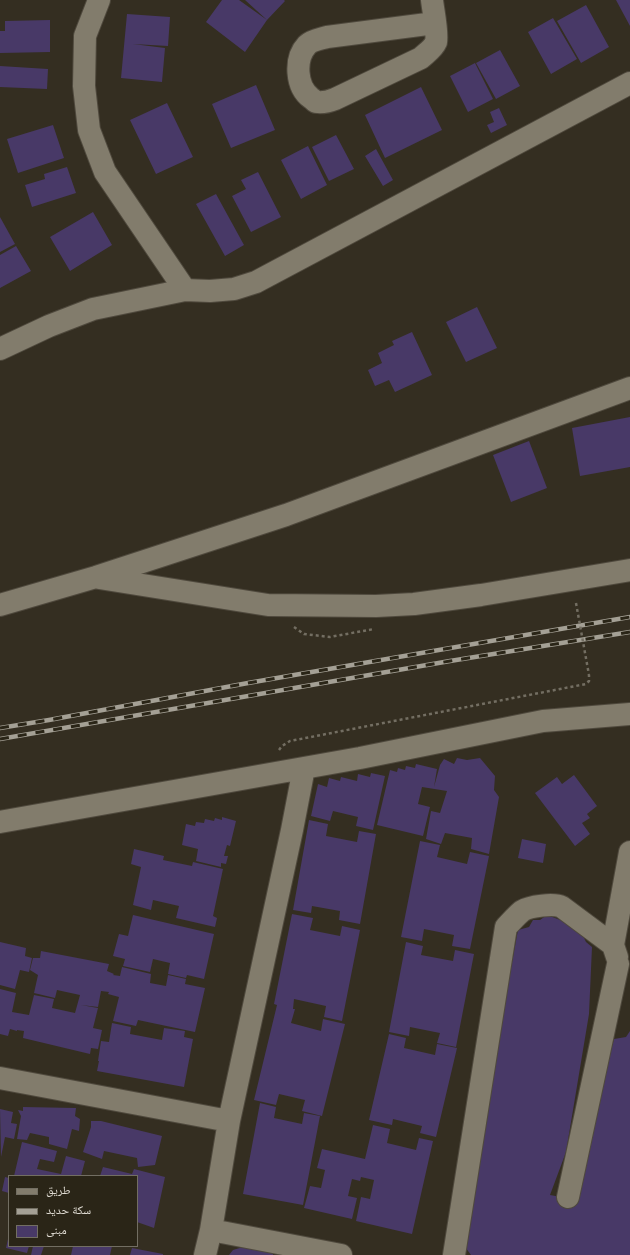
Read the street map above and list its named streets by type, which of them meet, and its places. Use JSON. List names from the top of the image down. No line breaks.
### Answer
{"legend":["طريق","سكة حديد","مبنى"]}
